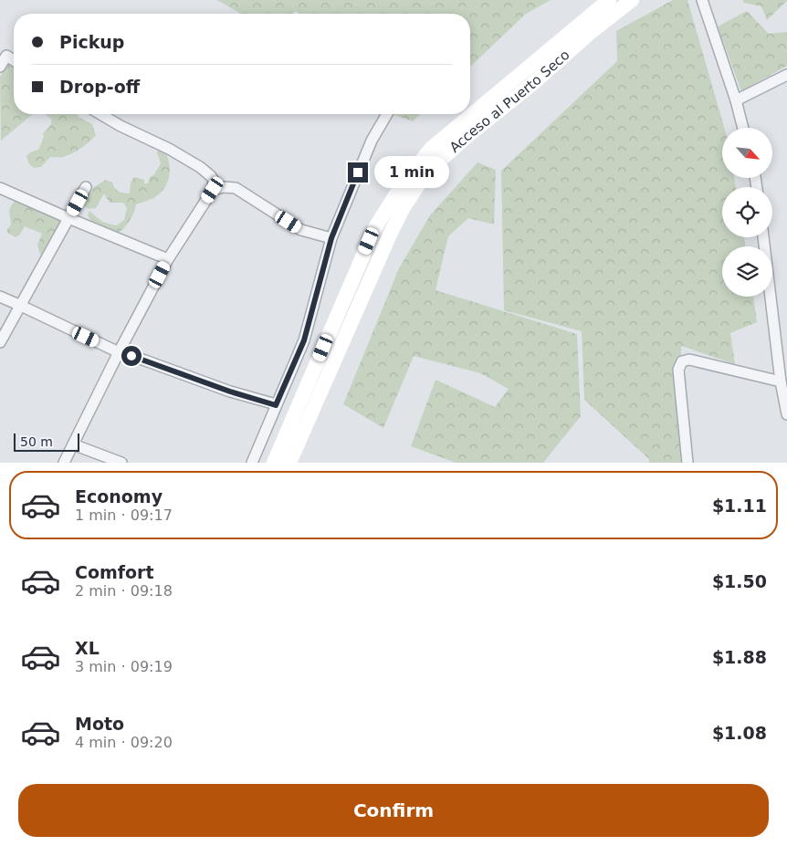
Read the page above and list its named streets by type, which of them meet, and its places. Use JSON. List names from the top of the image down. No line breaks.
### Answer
{"streets":{"main road":["Acceso al Puerto Seco"]},"scale_bar":"50 m","north":"bottom right","page":{"banner":["Pickup","Drop-off"],"bubble":"1 min","scale":"50 m","list":[{"name":"Economy","note":"1 min · 09:17","value":"$1.11"},{"name":"Comfort","note":"2 min · 09:18","value":"$1.50"},{"name":"XL","note":"3 min · 09:19","value":"$1.88"},{"name":"Moto","note":"4 min · 09:20","value":"$1.08"}],"buttons":"Confirm"}}
